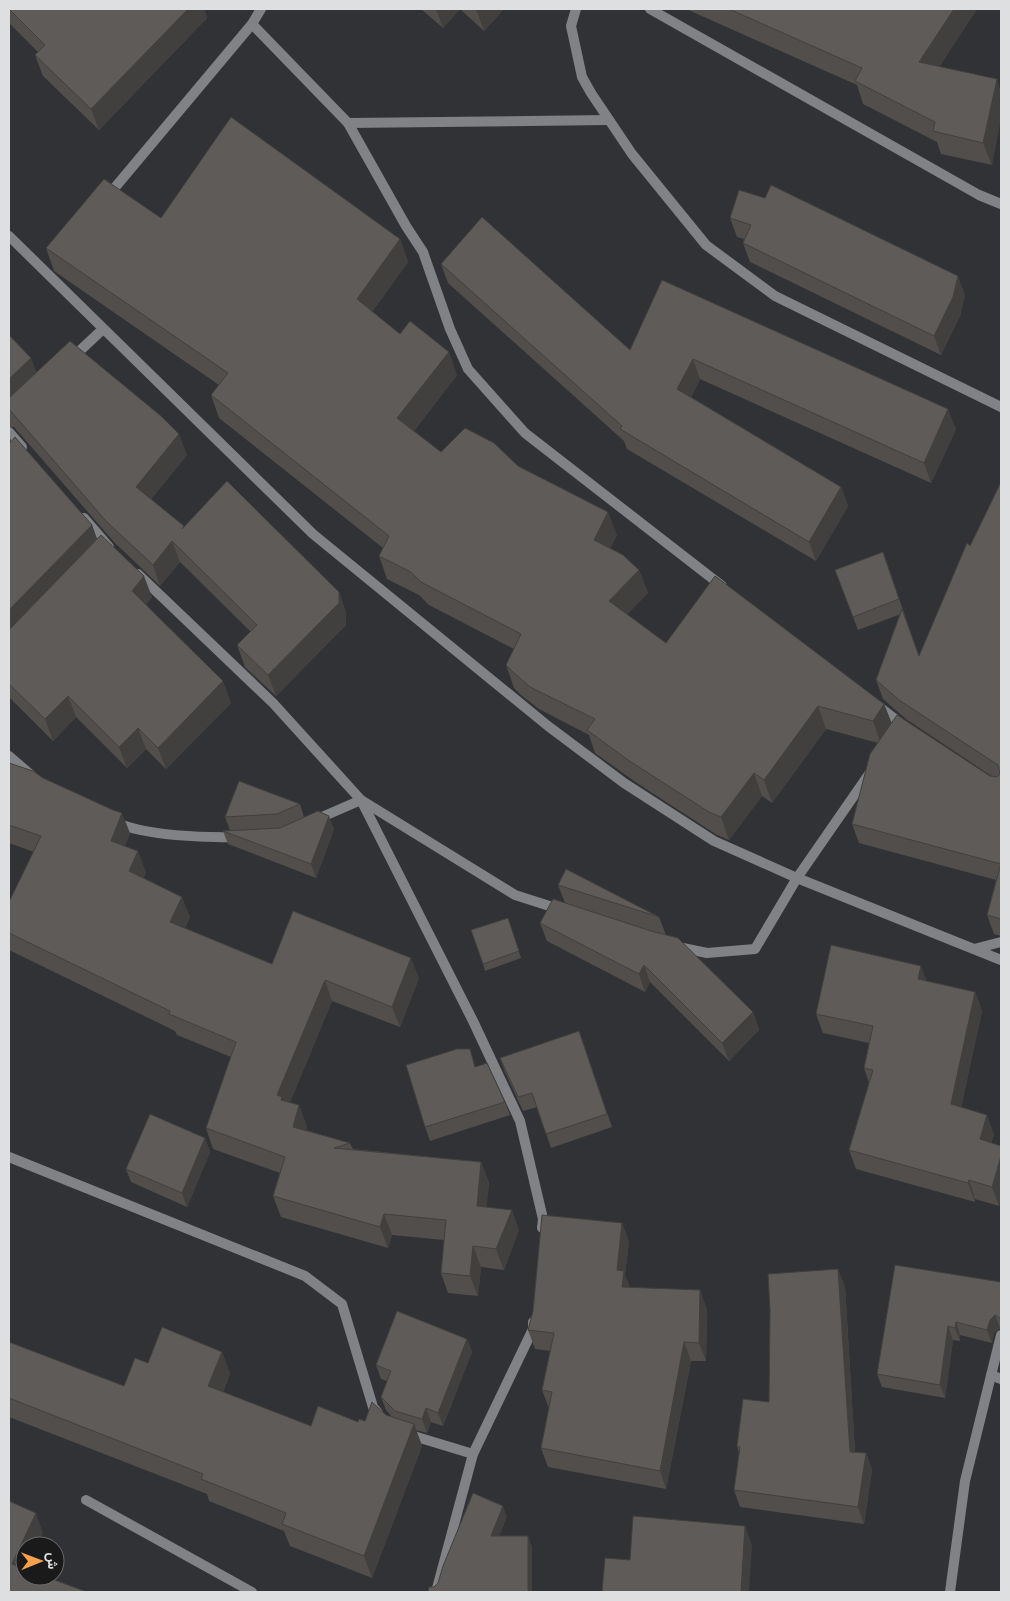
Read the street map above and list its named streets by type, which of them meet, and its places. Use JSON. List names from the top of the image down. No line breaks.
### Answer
{"north":"right"}
